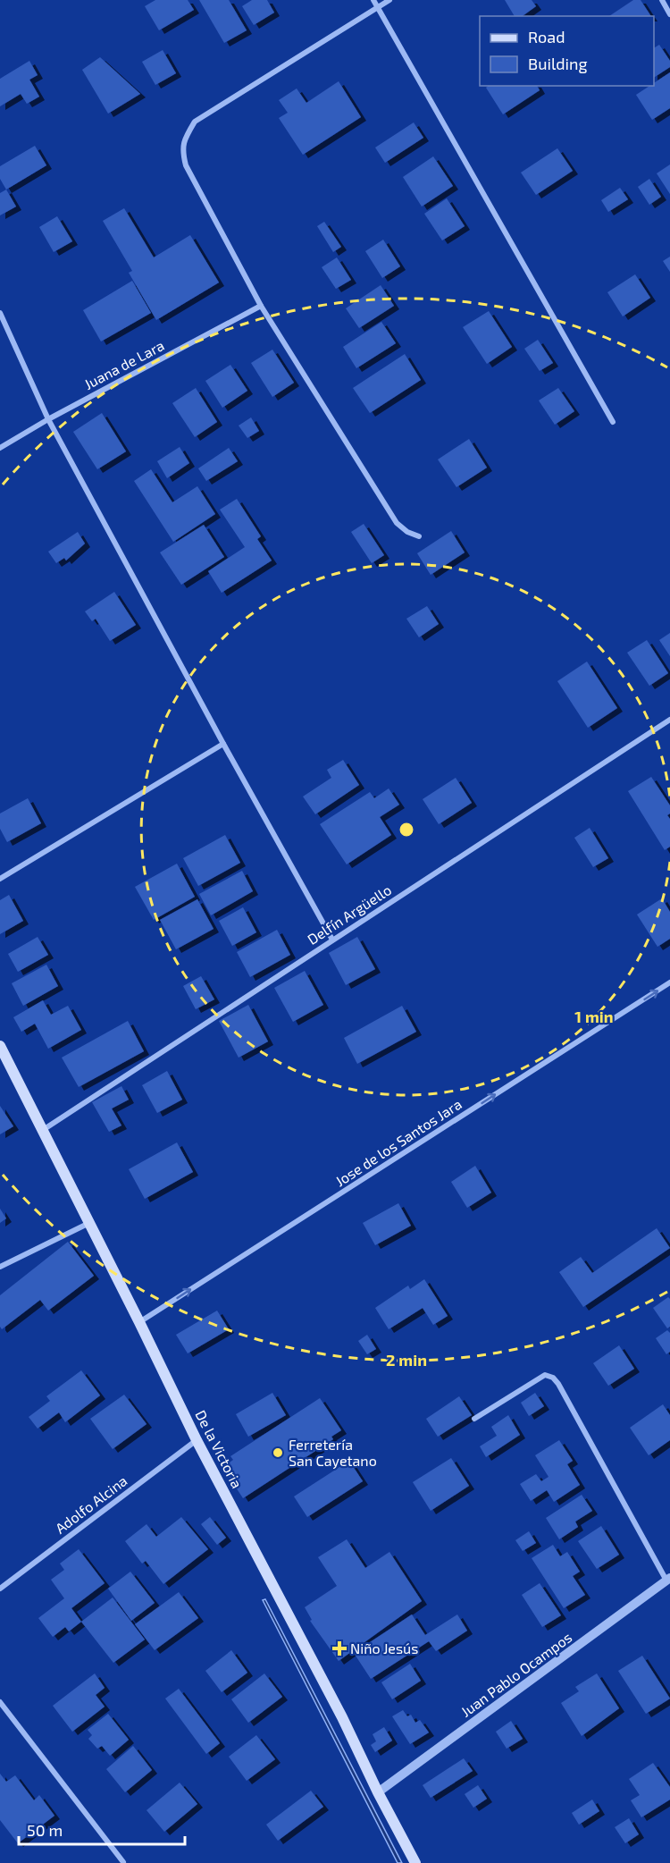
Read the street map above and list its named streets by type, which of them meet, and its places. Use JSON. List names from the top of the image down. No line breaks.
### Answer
{"streets":{"main road":["De la Victoria"],"street":["Juana de Lara","Delfín Argüello","Jose de los Santos Jara","Adolfo Alcina","Juan Pablo Ocampos"]},"crossings":[["Delfín Argüello","De la Victoria"],["Jose de los Santos Jara","De la Victoria"],["De la Victoria","Adolfo Alcina"],["De la Victoria","Juan Pablo Ocampos"]],"one_way":["Jose de los Santos Jara"],"places":{"other":["Ferretería San Cayetano"],"health":["Niño Jesús"]},"legend":["Road","Building"],"scale_bar":"50 m","rings":["1 min","2 min"]}
